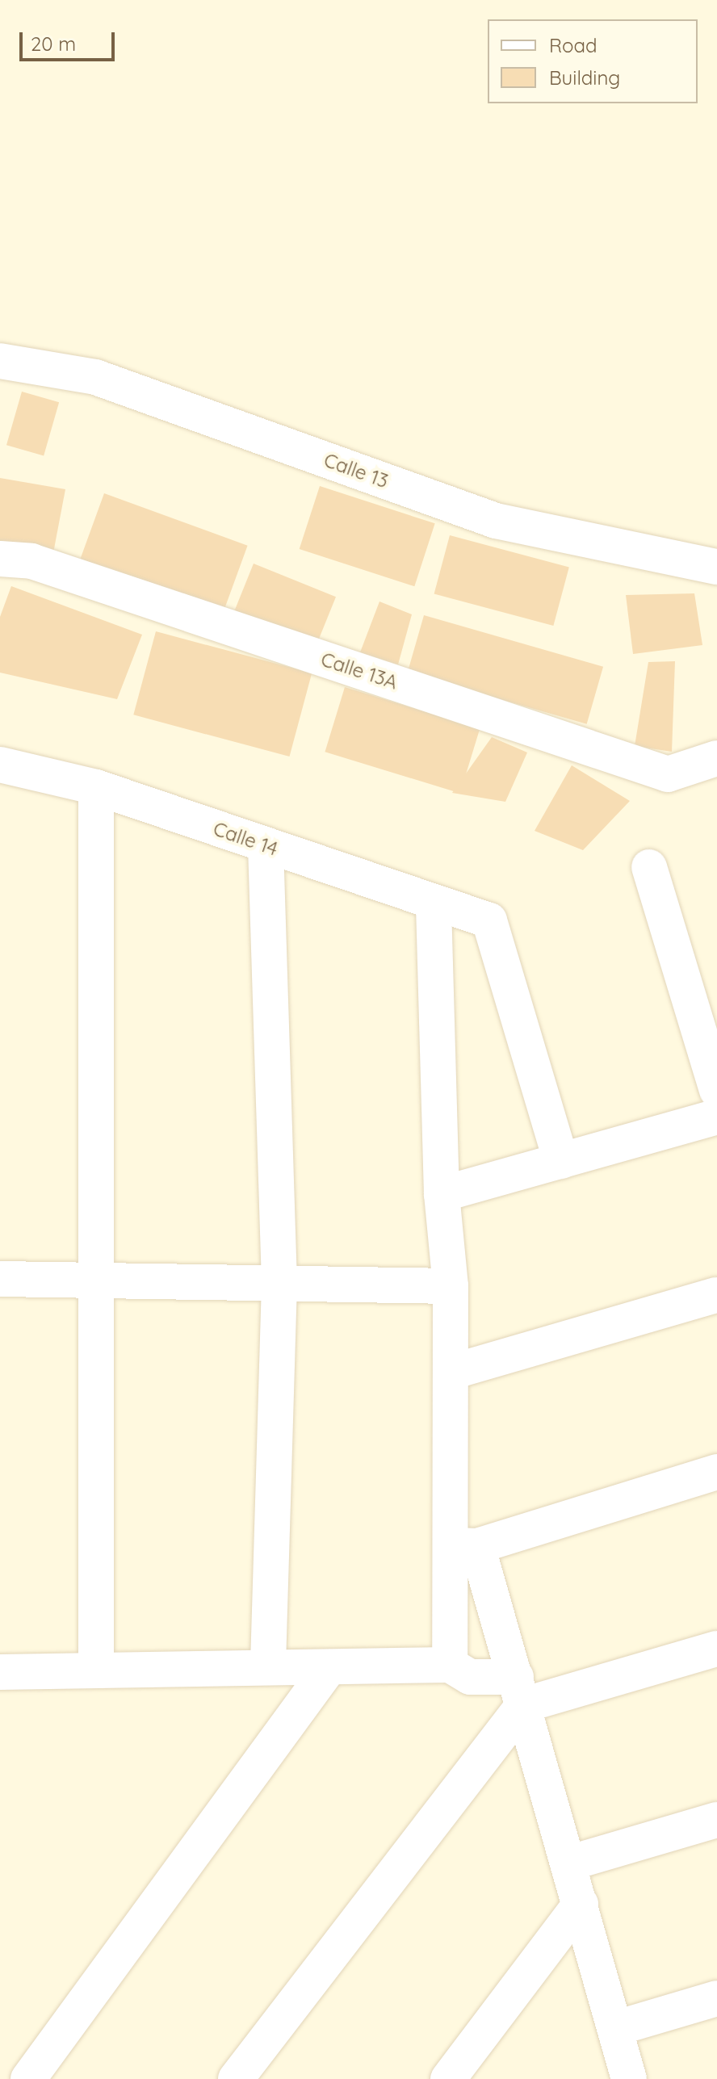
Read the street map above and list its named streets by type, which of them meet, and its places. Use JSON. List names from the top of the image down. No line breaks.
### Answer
{"streets":{"street":["Calle 13","Calle 13A","Calle 14"]},"legend":["Road","Building"],"scale_bar":"20 m"}
